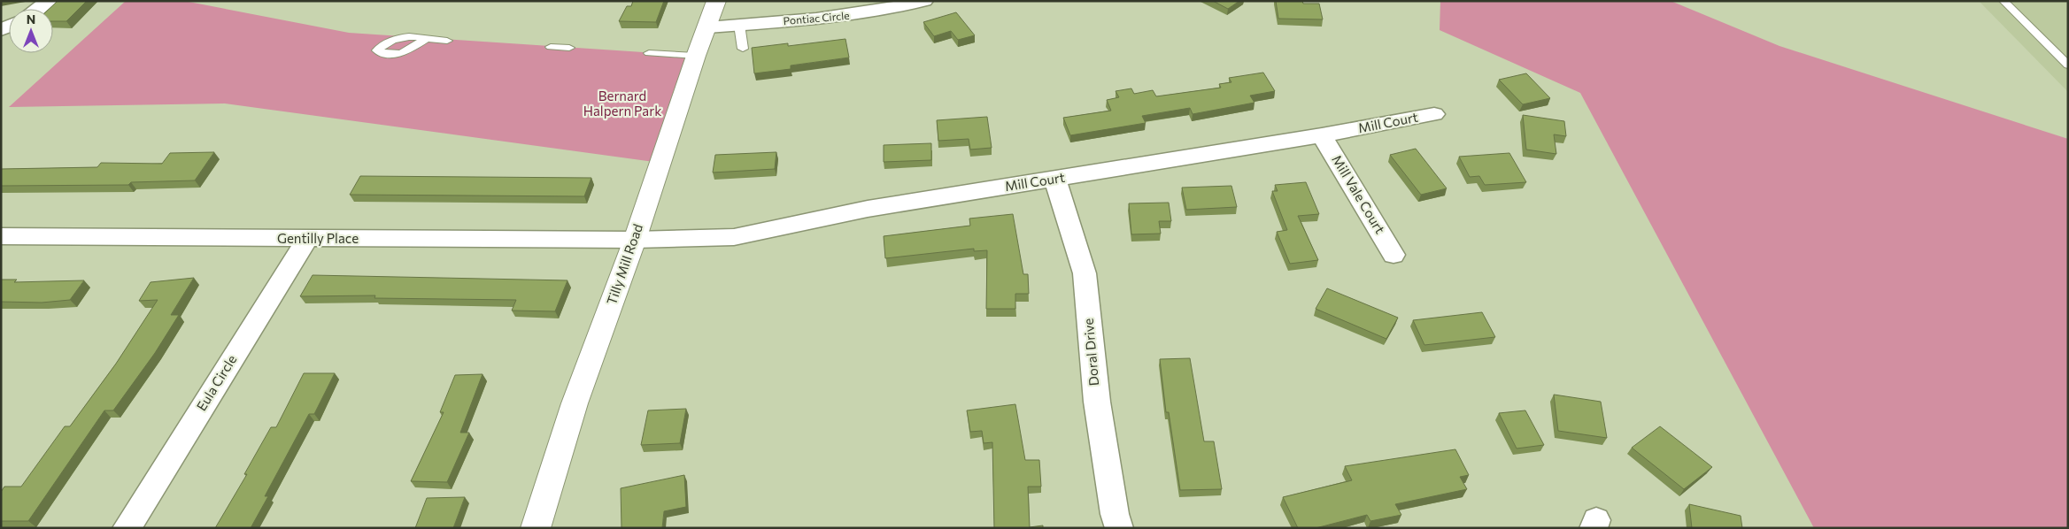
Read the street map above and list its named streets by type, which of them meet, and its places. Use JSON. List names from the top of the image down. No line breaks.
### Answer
{"streets":{"street":["Pontiac Circle","Mill Court","Mill Vale Court","Gentilly Place","Tilly Mill Road","Doral Drive","Eula Circle"]},"crossings":[["Pontiac Circle","Tilly Mill Road"],["Mill Court","Mill Vale Court"],["Mill Court","Gentilly Place"],["Mill Court","Tilly Mill Road"],["Mill Court","Doral Drive"],["Gentilly Place","Tilly Mill Road"],["Gentilly Place","Eula Circle"]],"parks":["Bernard Halpern Park"],"north":"top"}
